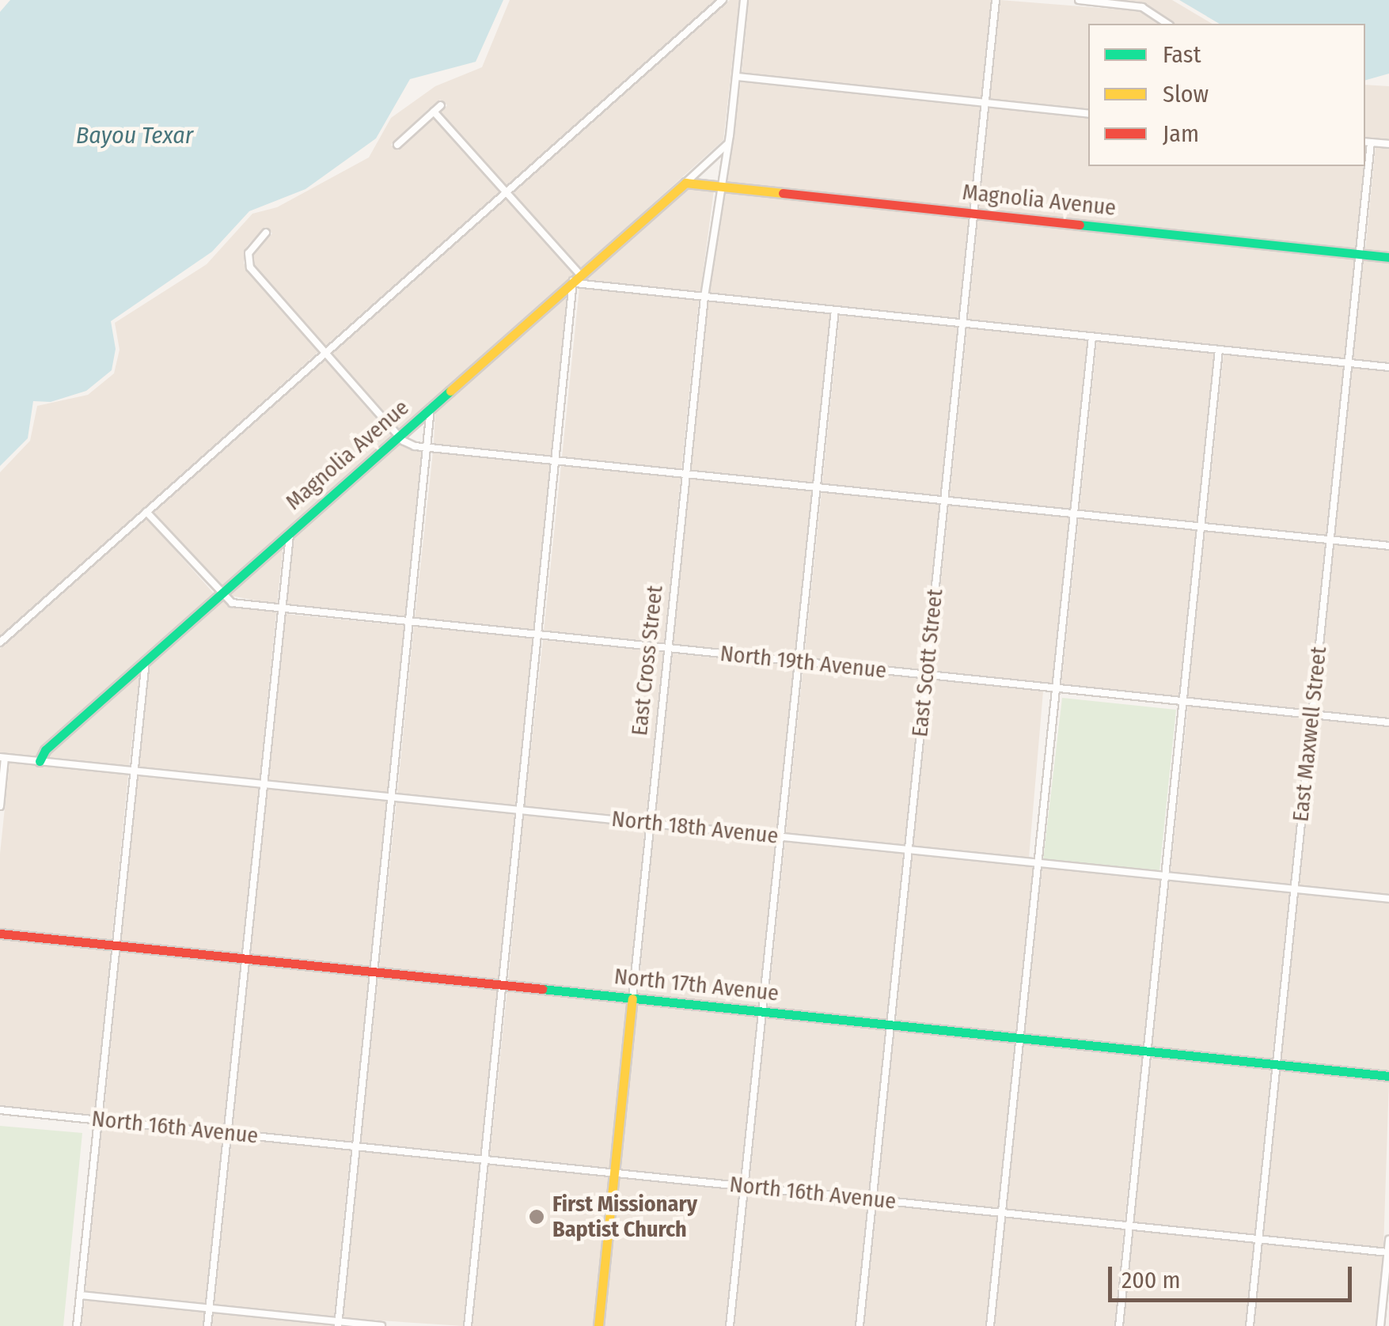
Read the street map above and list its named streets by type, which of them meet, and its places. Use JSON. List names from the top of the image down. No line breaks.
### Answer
{"streets":{"street":["Magnolia Avenue","East Cross Street","North 19th Avenue","East Scott Street","East Maxwell Street","North 18th Avenue","North 17th Avenue","North 16th Avenue"]},"crossings":[["Magnolia Avenue","East Cross Street"],["Magnolia Avenue","North 19th Avenue"],["Magnolia Avenue","East Scott Street"],["Magnolia Avenue","East Maxwell Street"],["Magnolia Avenue","North 18th Avenue"],["East Cross Street","North 19th Avenue"],["East Cross Street","North 18th Avenue"],["East Cross Street","North 17th Avenue"],["East Cross Street","North 16th Avenue"],["North 19th Avenue","East Scott Street"],["North 19th Avenue","East Maxwell Street"],["East Scott Street","North 18th Avenue"],["East Scott Street","North 17th Avenue"],["East Scott Street","North 16th Avenue"],["East Maxwell Street","North 18th Avenue"],["East Maxwell Street","North 17th Avenue"],["East Maxwell Street","North 16th Avenue"]],"water":["Bayou Texar"],"places":["First Missionary Baptist Church"],"legend":["Fast","Slow","Jam"],"scale_bar":"200 m"}
